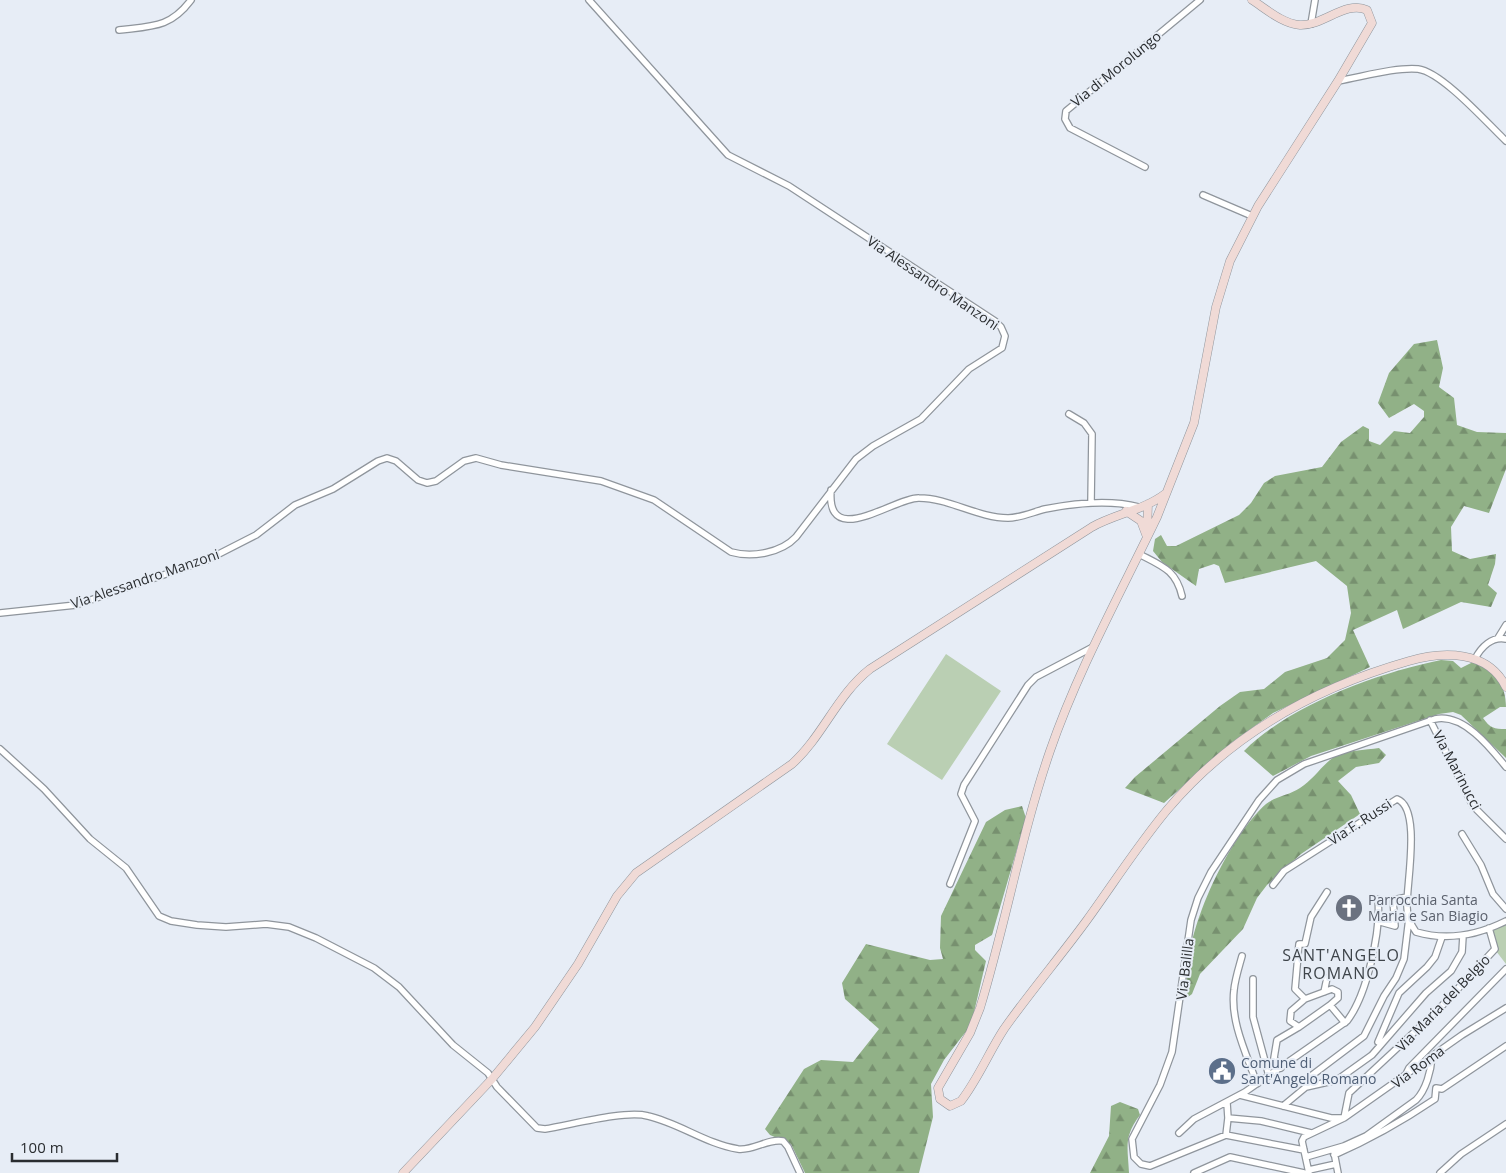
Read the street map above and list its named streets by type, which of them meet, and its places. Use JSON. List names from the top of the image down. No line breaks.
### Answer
{"streets":{"street":["Via di Morolungo","Via Alessandro Manzoni","Via Marinucci","Via F. Russi","Via Balilla","Via Maria del Belgio","Via Roma"]},"crossings":[["Via Marinucci","Via Balilla"],["Via Maria del Belgio","Via Roma"]],"districts":["SANT'ANGELO ROMANO"],"places":{"church":["Parrocchia Santa Maria e San Biagio"],"public building":["Comune di Sant'Angelo Romano"]},"scale_bar":"100 m"}
